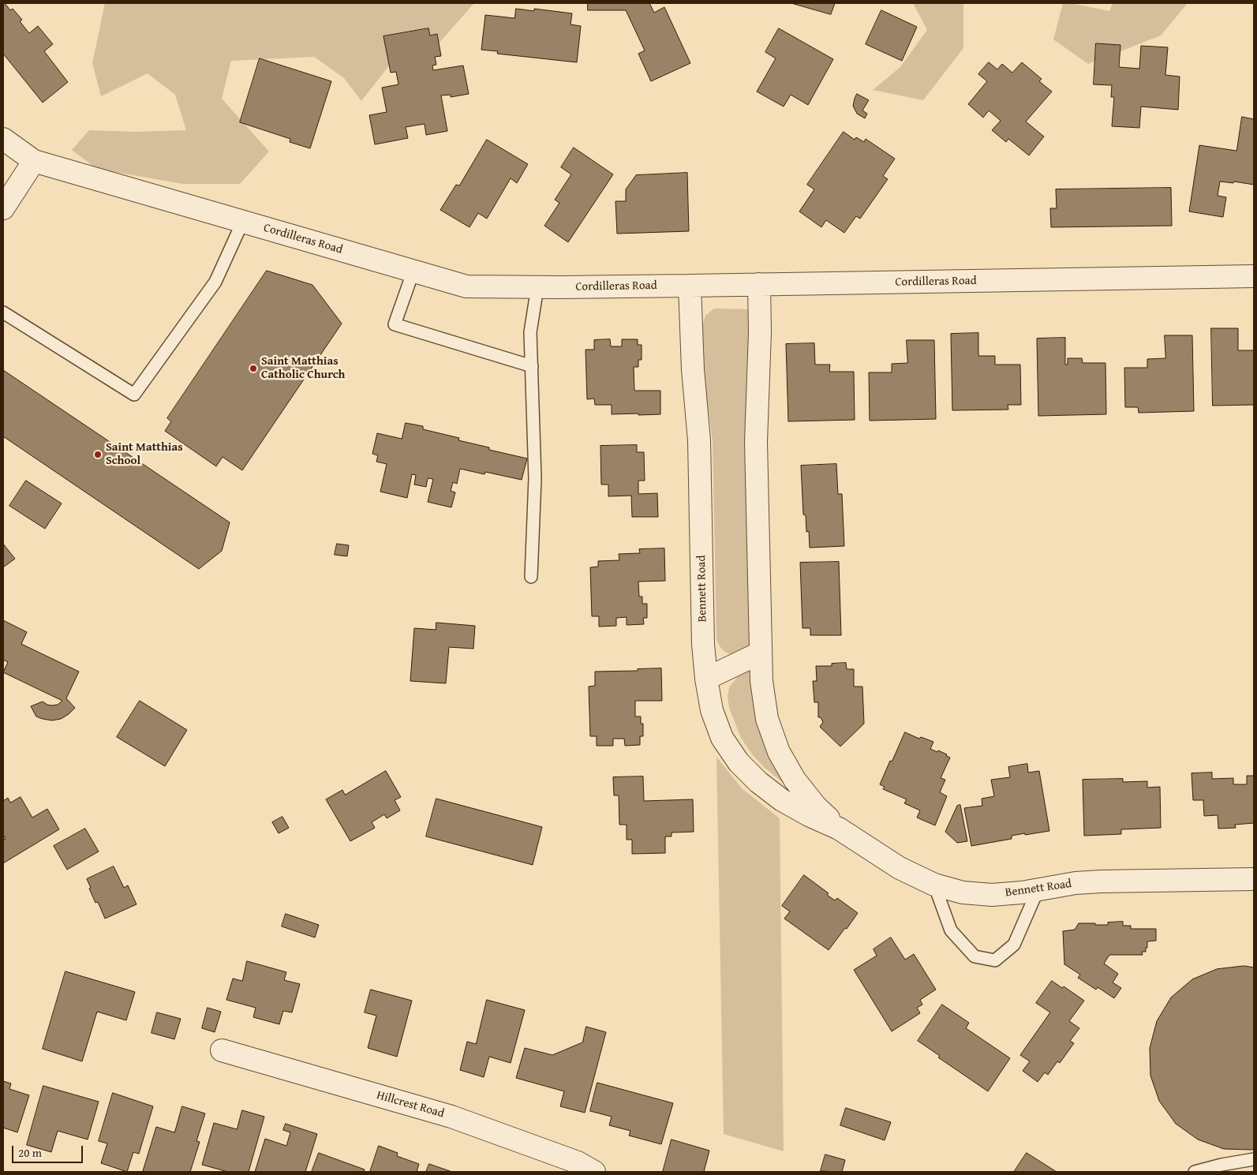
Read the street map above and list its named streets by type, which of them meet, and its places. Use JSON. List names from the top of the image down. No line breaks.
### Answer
{"streets":{"street":["Cordilleras Road","Bennett Road","Hillcrest Road"]},"crossings":[["Cordilleras Road","Bennett Road"]],"places":["Saint Matthias Catholic Church","Saint Matthias School"],"scale_bar":"20 m"}
